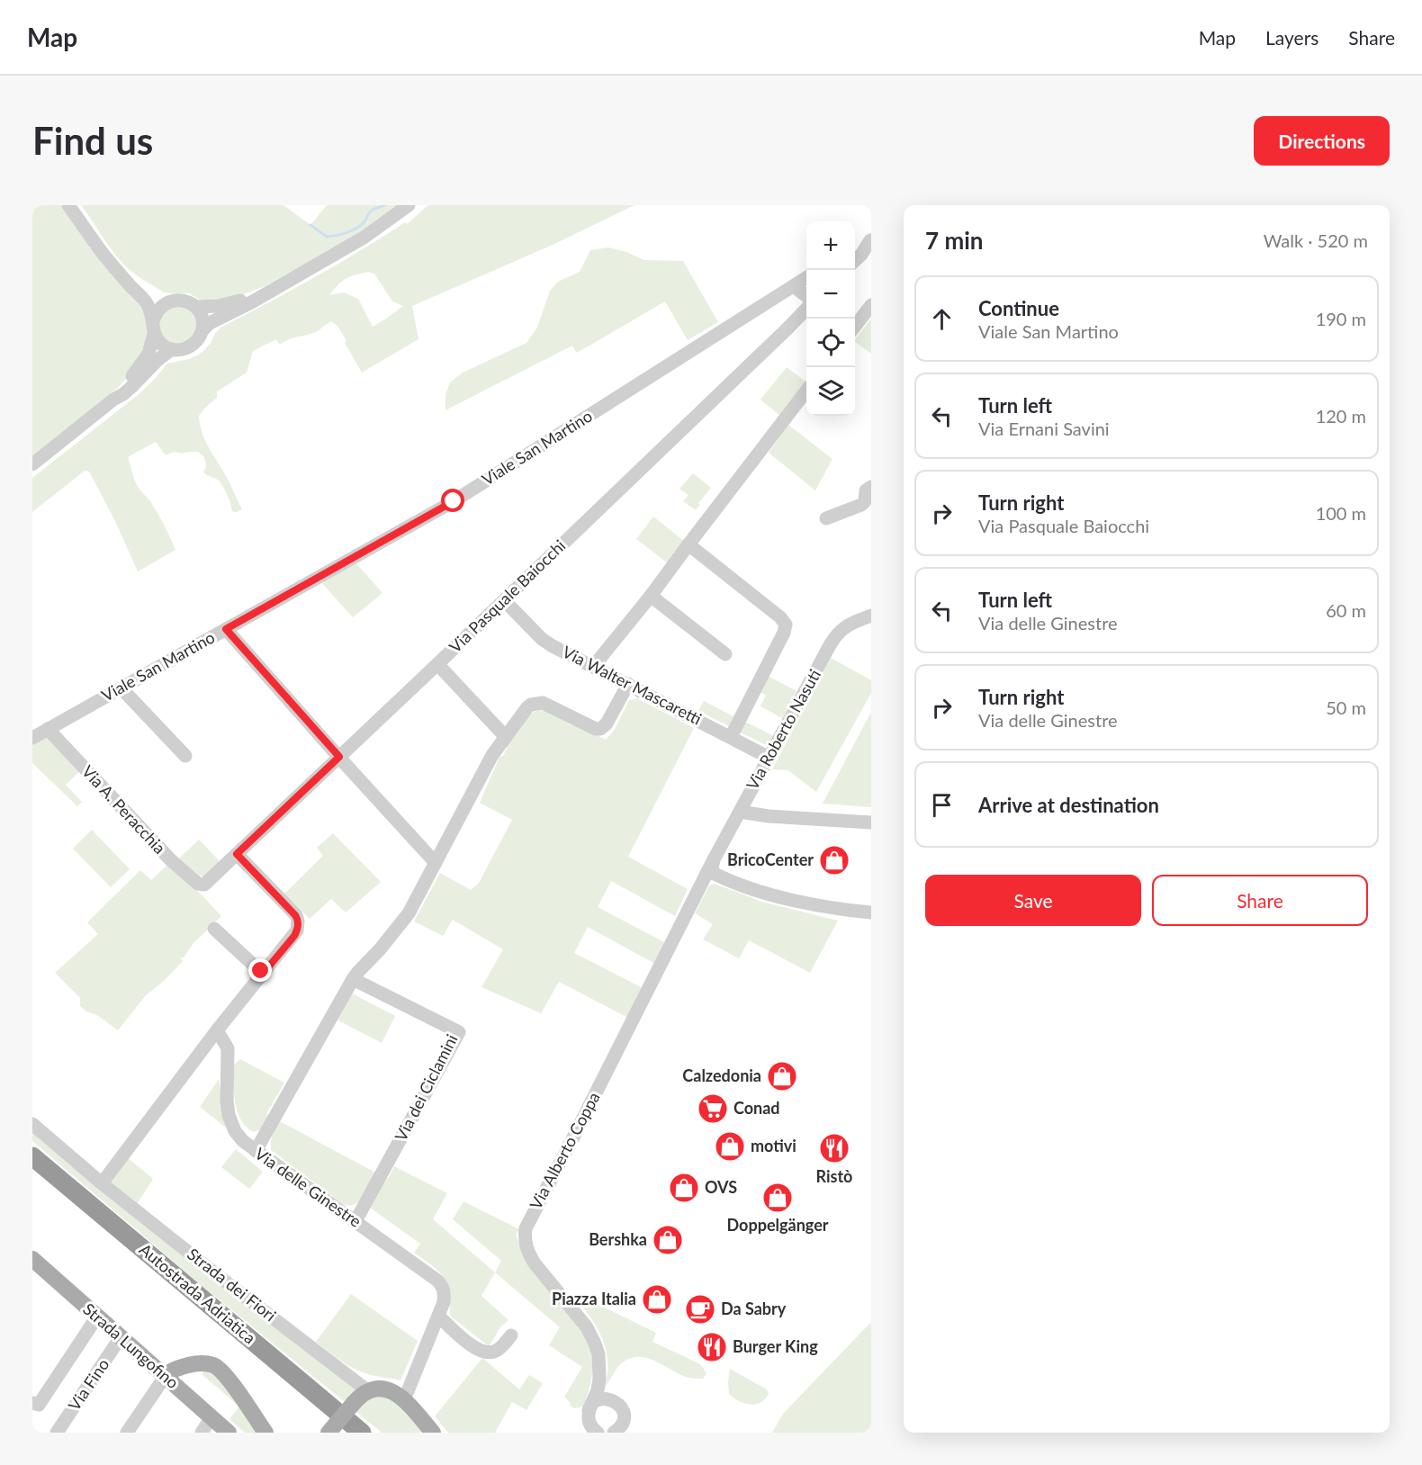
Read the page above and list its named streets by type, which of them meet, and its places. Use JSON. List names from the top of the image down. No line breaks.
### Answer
{"streets":{"highway":["Autostrada Adriatica"],"main road":["Strada Lungofino"],"street":["Viale San Martino","Via Pasquale Baiocchi","Via Walter Mascaretti","Via Roberto Nasuti","Via A. Peracchia","Via dei Ciclamini","Via Alberto Coppa","Via delle Ginestre","Strada dei Fiori","Via Fino"]},"crossings":[["Viale San Martino","Via A. Peracchia"],["Via Pasquale Baiocchi","Via Walter Mascaretti"],["Via Pasquale Baiocchi","Via A. Peracchia"],["Via Walter Mascaretti","Via Roberto Nasuti"],["Via Roberto Nasuti","Via Alberto Coppa"],["Via dei Ciclamini","Via delle Ginestre"],["Strada Lungofino","Via Fino"]],"places":{"shop":["BricoCenter","Calzedonia","motivi","OVS","Doppelgänger","Bershka","Piazza Italia"],"supermarket":["Conad"],"restaurant":["Ristò","Burger King"],"cafe":["Da Sabry"]},"page":{"header":"Map","nav":["Map","Layers","Share"],"buttons":["Directions",["Save","Share"]],"title":"Find us","heading":["7 min","Walk · 520 m"],"map_buttons":["+","−"],"list":[["Continue","Viale San Martino","190 m"],["Turn left","Via Ernani Savini","120 m"],["Turn right","Via Pasquale Baiocchi","100 m"],["Turn left","Via delle Ginestre","60 m"],["Turn right","Via delle Ginestre","50 m"],"Arrive at destination"]}}
